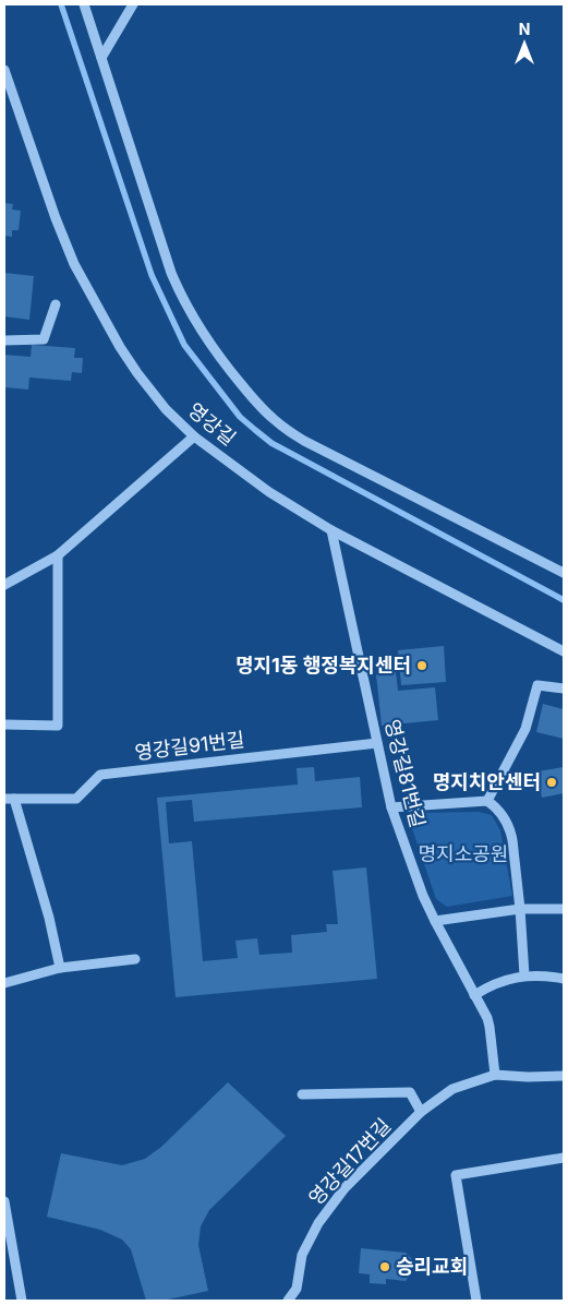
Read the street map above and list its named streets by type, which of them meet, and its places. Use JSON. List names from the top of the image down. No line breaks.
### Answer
{"streets":{"street":["영강길","영강길91번길","영강길81번길","영강길17번길"]},"crossings":[["영강길","영강길81번길"],["영강길91번길","영강길81번길"],["영강길81번길","영강길17번길"]],"parks":["명지소공원"],"places":["명지1동 행정복지센터","명지치안센터","승리교회"],"north":"top"}
